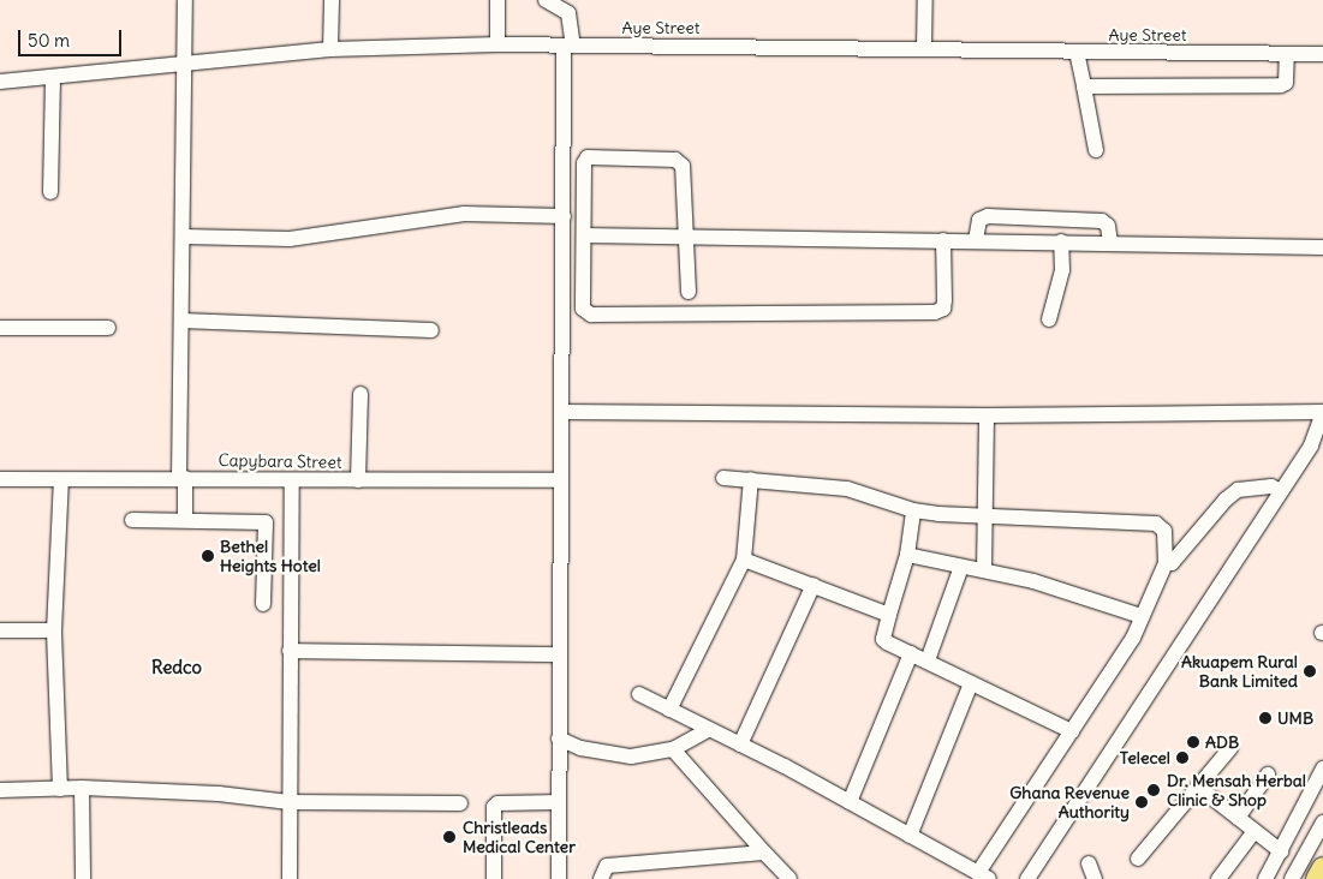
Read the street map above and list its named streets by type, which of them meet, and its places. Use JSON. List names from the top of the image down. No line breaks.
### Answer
{"streets":{"street":["Aye Street","Capybara Street"]},"districts":["Redco"],"places":["Bethel Heights Hotel","Akuapem Rural Bank Limited","UMB","ADB","Telecel","Dr. Mensah Herbal Clinic & Shop","Ghana Revenue Authority","Christleads Medical Center"],"scale_bar":"50 m"}
